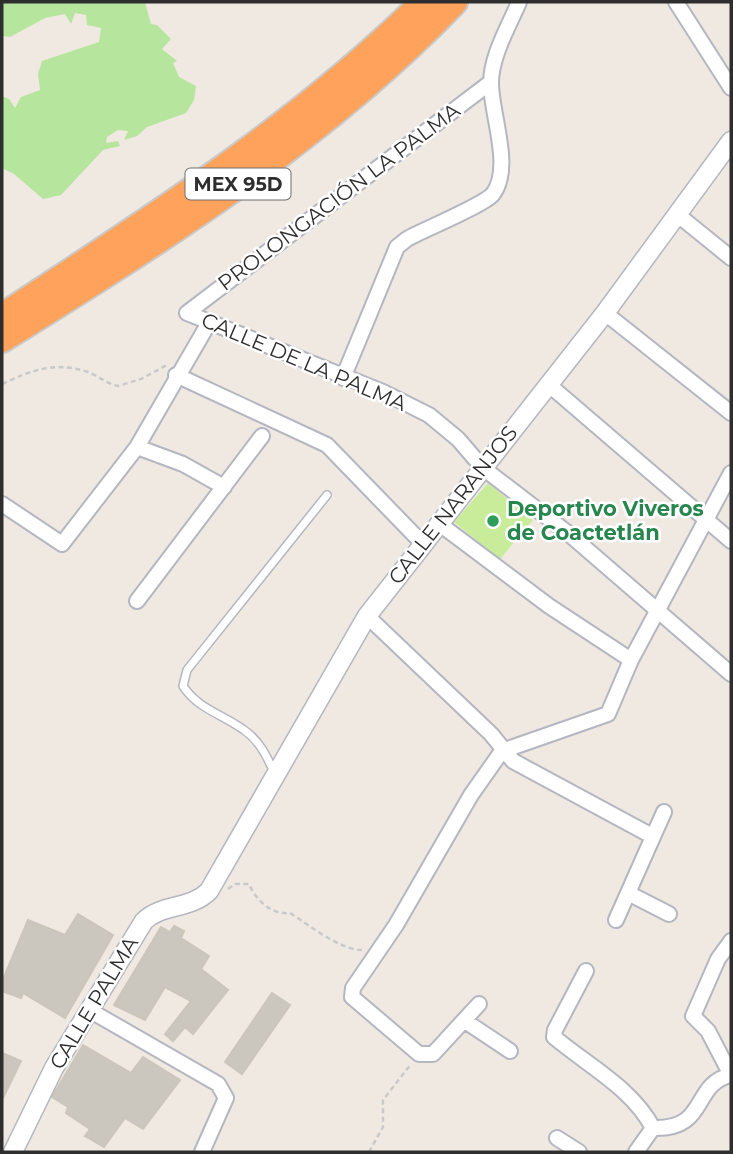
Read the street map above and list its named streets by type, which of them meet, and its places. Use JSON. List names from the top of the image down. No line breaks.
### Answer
{"streets":{"highway":["MEX 95D"],"street":["PROLONGACIÓN LA PALMA","CALLE DE LA PALMA","CALLE NARANJOS","CALLE PALMA"]},"crossings":[["PROLONGACIÓN LA PALMA","CALLE DE LA PALMA"],["CALLE DE LA PALMA","CALLE NARANJOS"],["CALLE NARANJOS","CALLE PALMA"]],"places":["Deportivo Viveros de Coactetlán"]}
